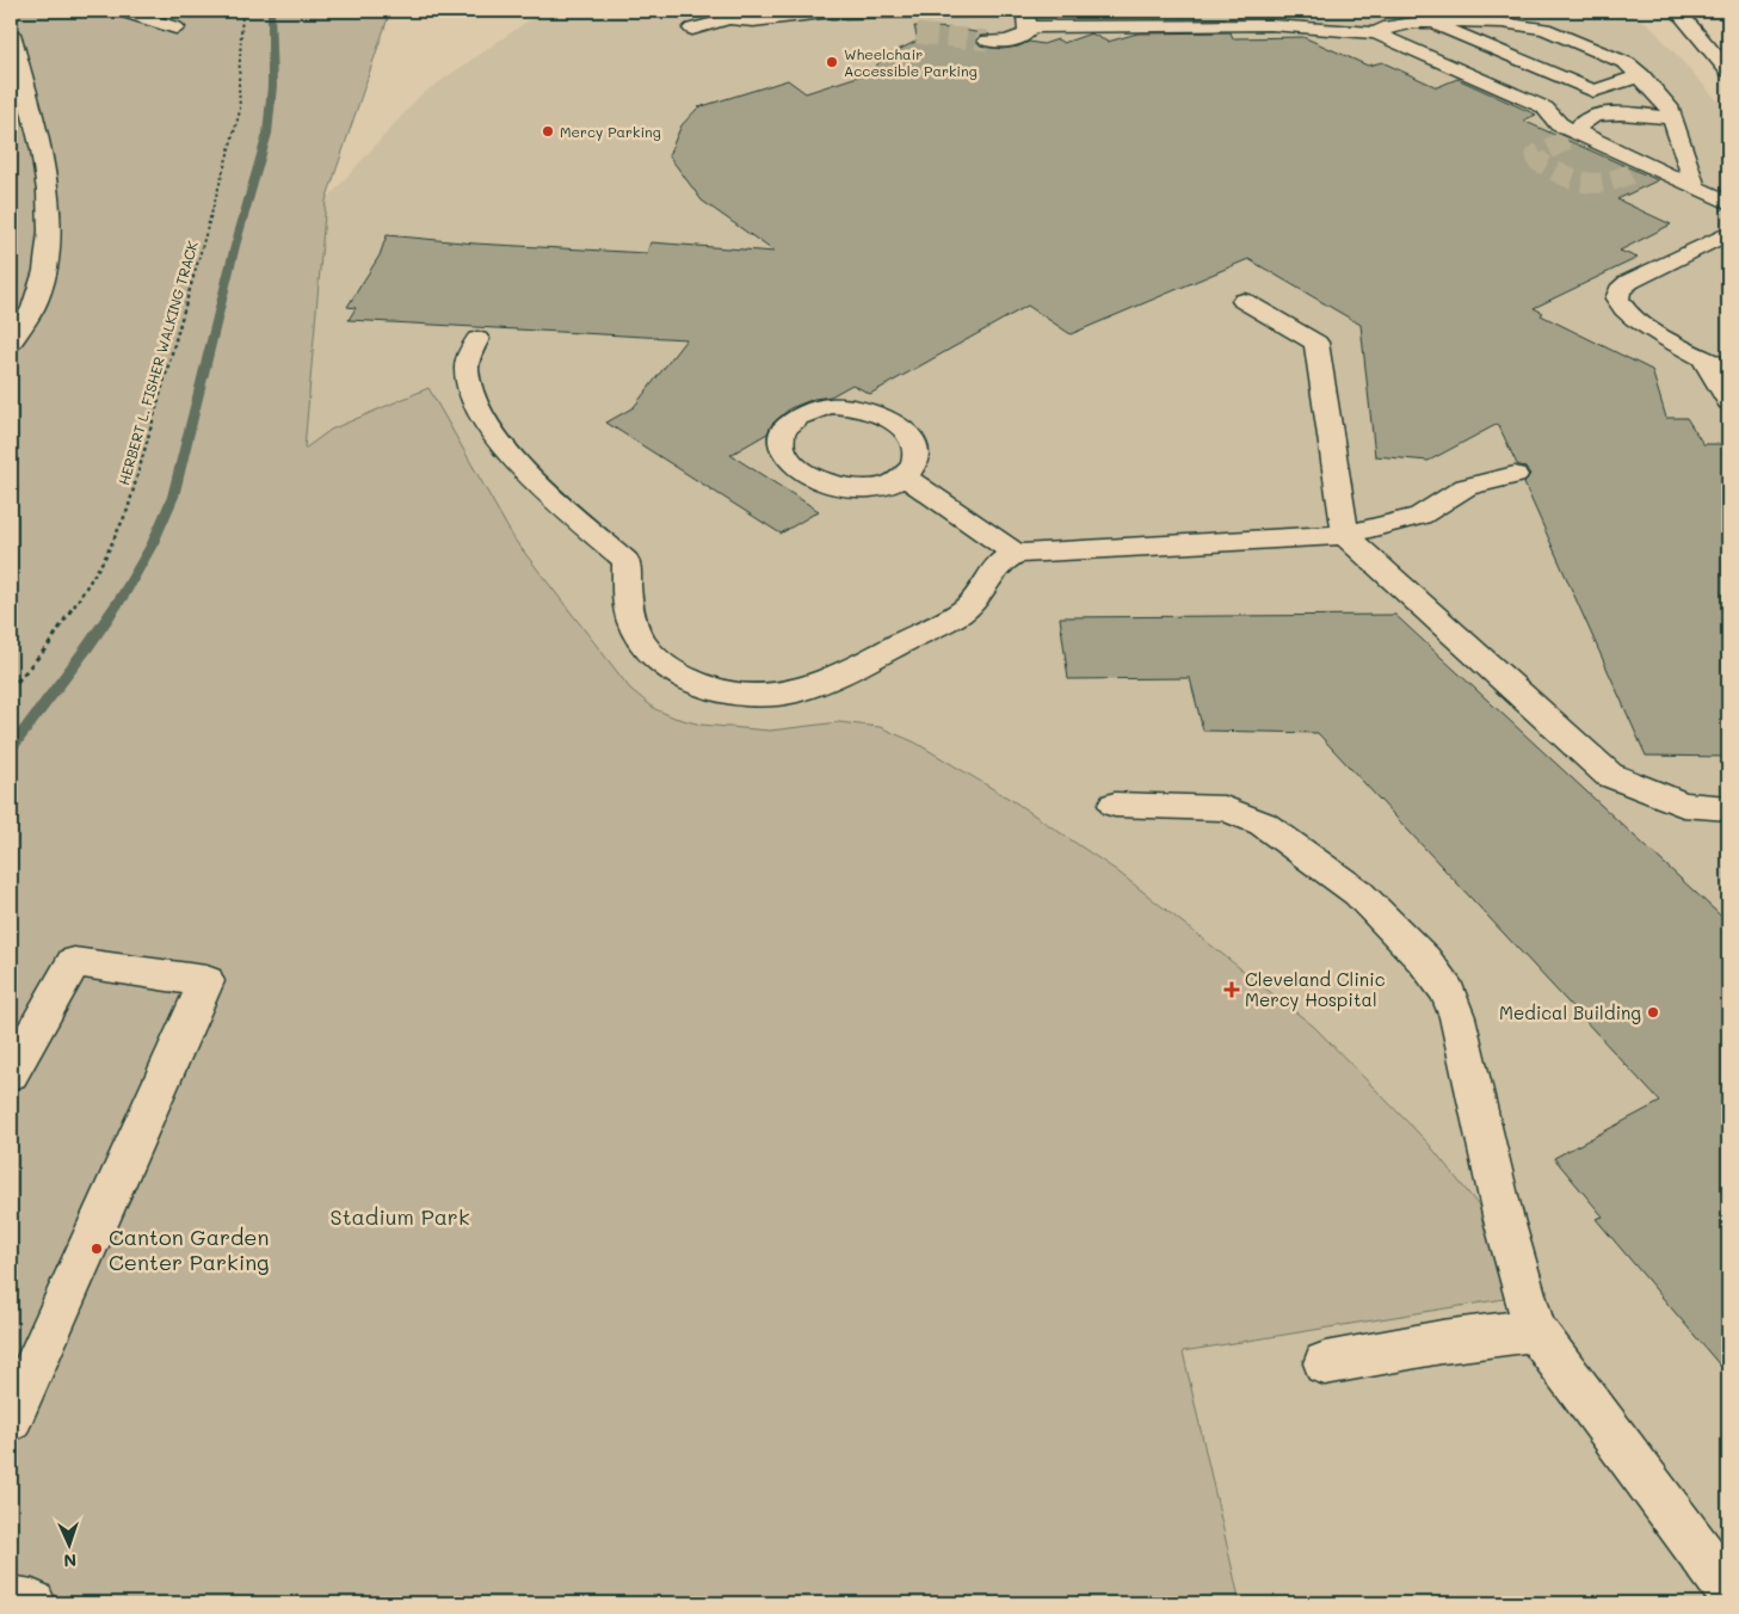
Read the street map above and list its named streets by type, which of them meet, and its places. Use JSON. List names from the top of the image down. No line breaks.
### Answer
{"streets":{"path":["HERBERT L. FISHER WALKING TRACK"]},"parks":["Stadium Park"],"places":{"other":["Wheelchair Accessible Parking","Mercy Parking","Medical Building","Canton Garden Center Parking"],"health":["Cleveland Clinic Mercy Hospital"]},"north":"bottom"}
